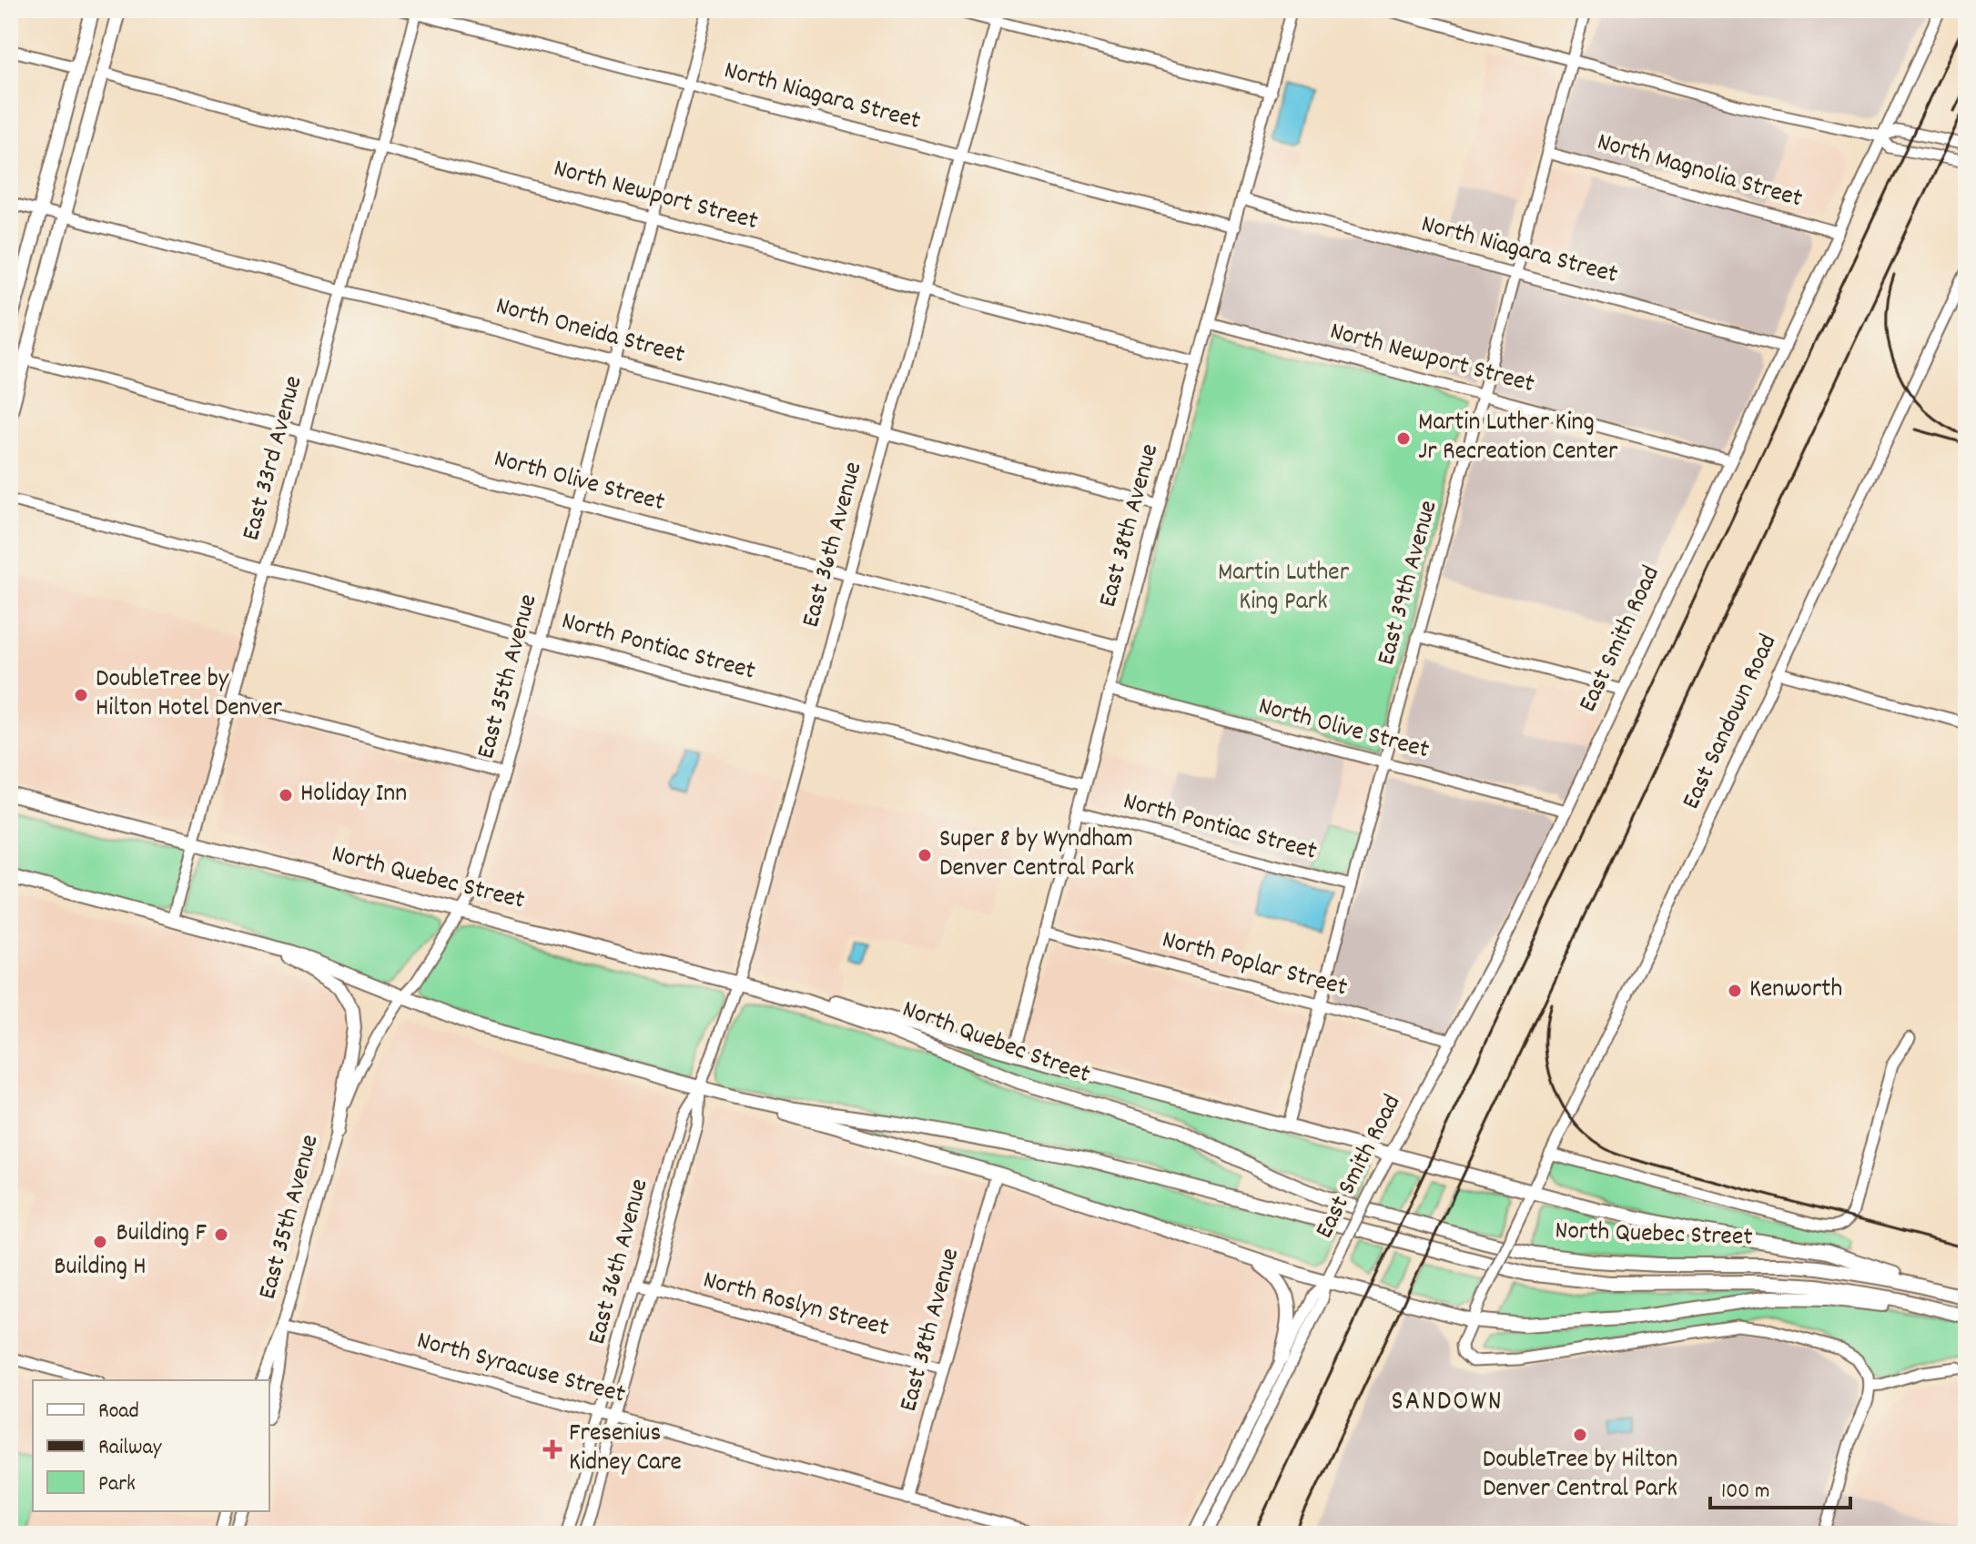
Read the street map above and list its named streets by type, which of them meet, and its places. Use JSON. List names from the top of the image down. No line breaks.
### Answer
{"streets":{"main road":["North Quebec Street"],"street":["North Niagara Street","North Magnolia Street","North Newport Street","North Oneida Street","East 33rd Avenue","North Olive Street","East 38th Avenue","East 36th Avenue","East 39th Avenue","East Smith Road","North Pontiac Street","East 35th Avenue","East Sandown Road","North Poplar Street","North Roslyn Street","North Syracuse Street"]},"crossings":[["North Niagara Street","East 33rd Avenue"],["North Niagara Street","East 38th Avenue"],["North Niagara Street","East 36th Avenue"],["North Niagara Street","East 39th Avenue"],["North Niagara Street","East Smith Road"],["North Niagara Street","East 35th Avenue"],["North Magnolia Street","East 39th Avenue"],["North Magnolia Street","East Smith Road"],["North Newport Street","East 33rd Avenue"],["North Newport Street","East 38th Avenue"],["North Newport Street","East 36th Avenue"],["North Newport Street","East 39th Avenue"],["North Newport Street","East Smith Road"],["North Newport Street","East 35th Avenue"],["North Oneida Street","East 33rd Avenue"],["North Oneida Street","East 38th Avenue"],["North Oneida Street","East 36th Avenue"],["North Oneida Street","East 35th Avenue"],["East 33rd Avenue","North Olive Street"],["East 33rd Avenue","North Pontiac Street"],["East 33rd Avenue","North Quebec Street"],["North Olive Street","East 38th Avenue"],["North Olive Street","East 36th Avenue"],["North Olive Street","East 39th Avenue"],["North Olive Street","East Smith Road"],["North Olive Street","East 35th Avenue"],["East 38th Avenue","North Pontiac Street"],["East 38th Avenue","North Poplar Street"],["East 38th Avenue","North Roslyn Street"],["East 38th Avenue","North Syracuse Street"],["East 36th Avenue","North Pontiac Street"],["East 36th Avenue","North Quebec Street"],["East 36th Avenue","North Roslyn Street"],["East 36th Avenue","North Syracuse Street"],["East 39th Avenue","North Pontiac Street"],["East 39th Avenue","North Poplar Street"],["East Smith Road","North Poplar Street"],["North Pontiac Street","East 35th Avenue"],["East 35th Avenue","North Quebec Street"],["East 35th Avenue","North Syracuse Street"]],"districts":["SANDOWN"],"parks":["Martin Luther King Park"],"places":{"other":["Martin Luther King Jr Recreation Center","DoubleTree by Hilton Hotel Denver","Holiday Inn","Super 8 by Wyndham Denver Central Park","Kenworth","Building F","Building H","DoubleTree by Hilton Denver Central Park"],"health":["Fresenius Kidney Care"]},"legend":["Road","Railway","Park"],"scale_bar":"100 m"}
